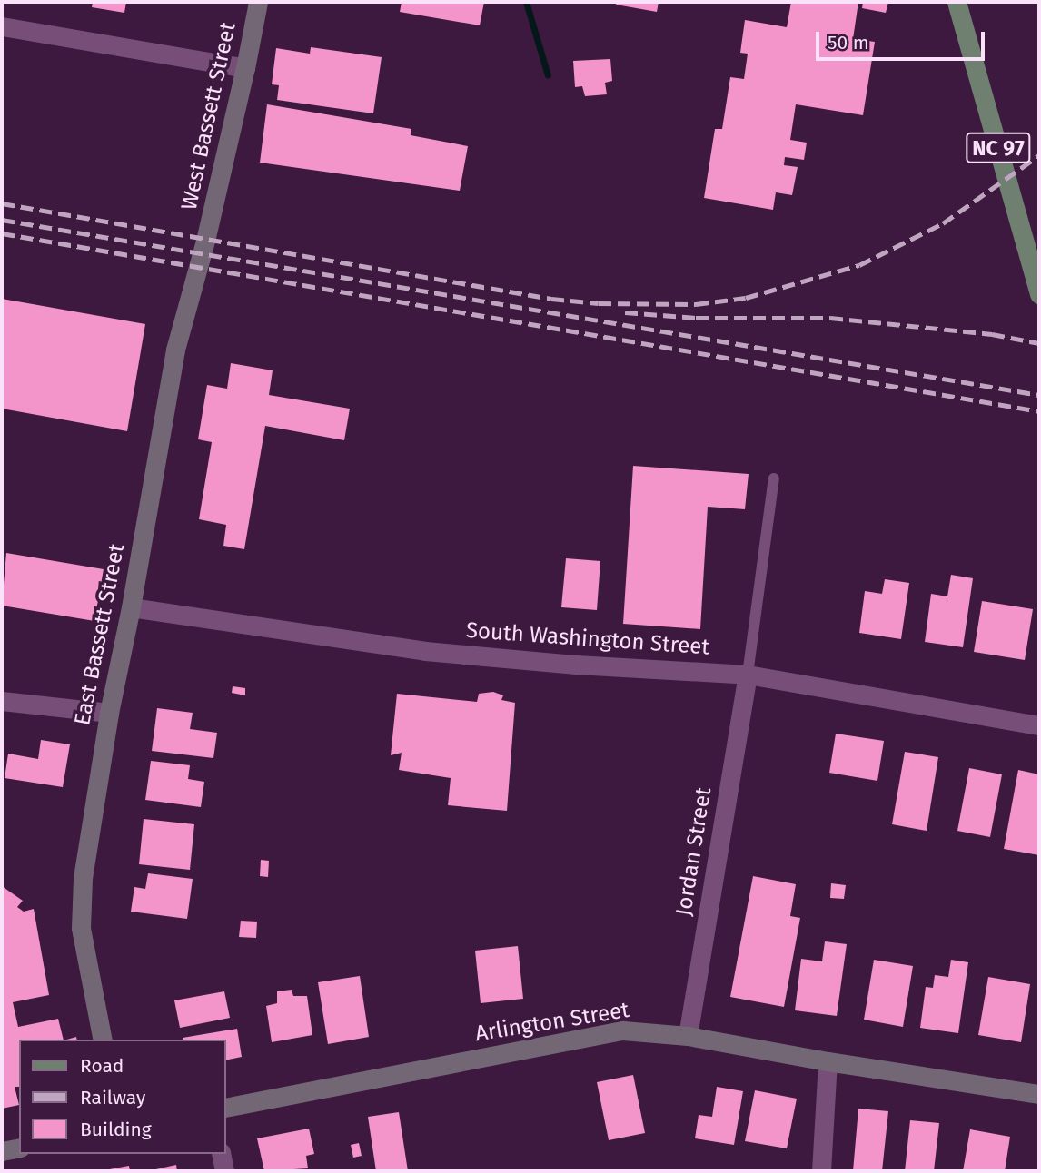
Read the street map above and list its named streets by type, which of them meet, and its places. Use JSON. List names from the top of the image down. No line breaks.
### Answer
{"streets":{"main road":["NC 97"],"street":["West Bassett Street","East Bassett Street","South Washington Street","Jordan Street","Arlington Street"]},"crossings":[["West Bassett Street","East Bassett Street"],["East Bassett Street","South Washington Street"],["South Washington Street","Jordan Street"],["Jordan Street","Arlington Street"]],"legend":["Road","Railway","Building"],"scale_bar":"50 m"}
